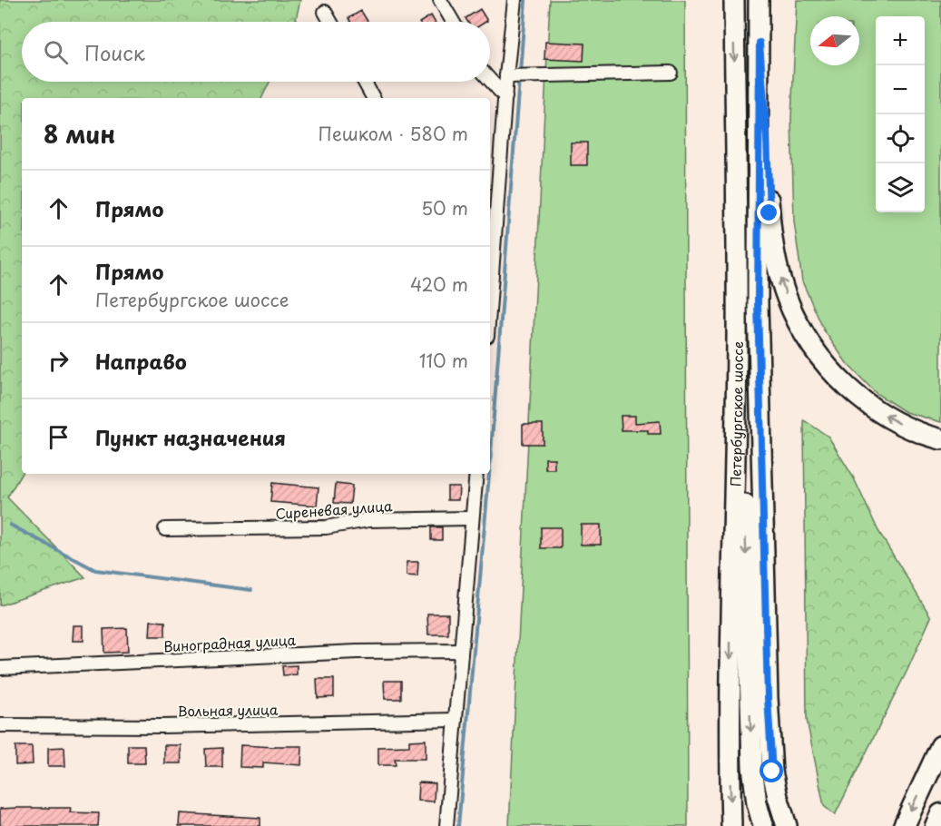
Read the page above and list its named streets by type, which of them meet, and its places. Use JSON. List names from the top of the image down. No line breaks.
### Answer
{"streets":{"main road":["Петербургское шоссе"],"street":["Сиреневая улица","Виноградная улица","Вольная улица"]},"north":"left","page":{"map_buttons":["+","−"],"search":"Поиск","heading":["8 мин","Пешком · 580 m"],"list":[["Прямо","50 m"],["Прямо","Петербургское шоссе","420 m"],["Направо","110 m"],"Пункт назначения"]}}
